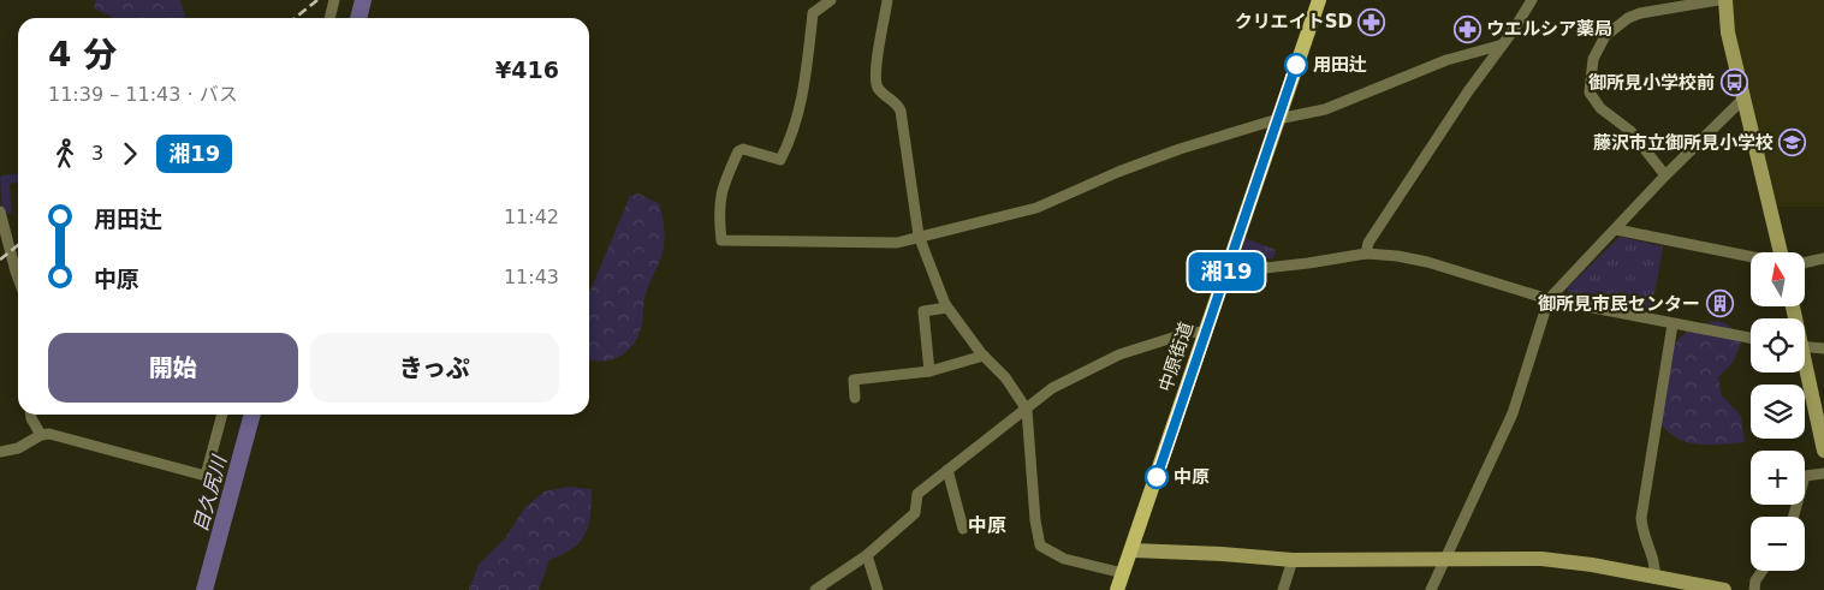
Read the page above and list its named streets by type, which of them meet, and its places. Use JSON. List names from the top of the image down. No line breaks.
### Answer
{"streets":{"main road":["中原街道"]},"districts":["中原"],"water":["目久尻川"],"places":{"pharmacy":["クリエイトSD","ウエルシア薬局"],"other":["用田辻","中原"],"bus stop":["御所見小学校前"],"school or university":["藤沢市立御所見小学校"],"building":["御所見市民センター"]},"lines":["bus line 湘19"],"north":"top","page":{"on_map":"湘19","heading":["4 分","11:39 – 11:43 · バス","¥416"],"legs":["3","湘19"],"list":[{"name":"用田辻","value":"11:42"},{"name":"中原","value":"11:43"}],"map_buttons":["+","−"],"buttons":["開始","きっぷ"]}}
